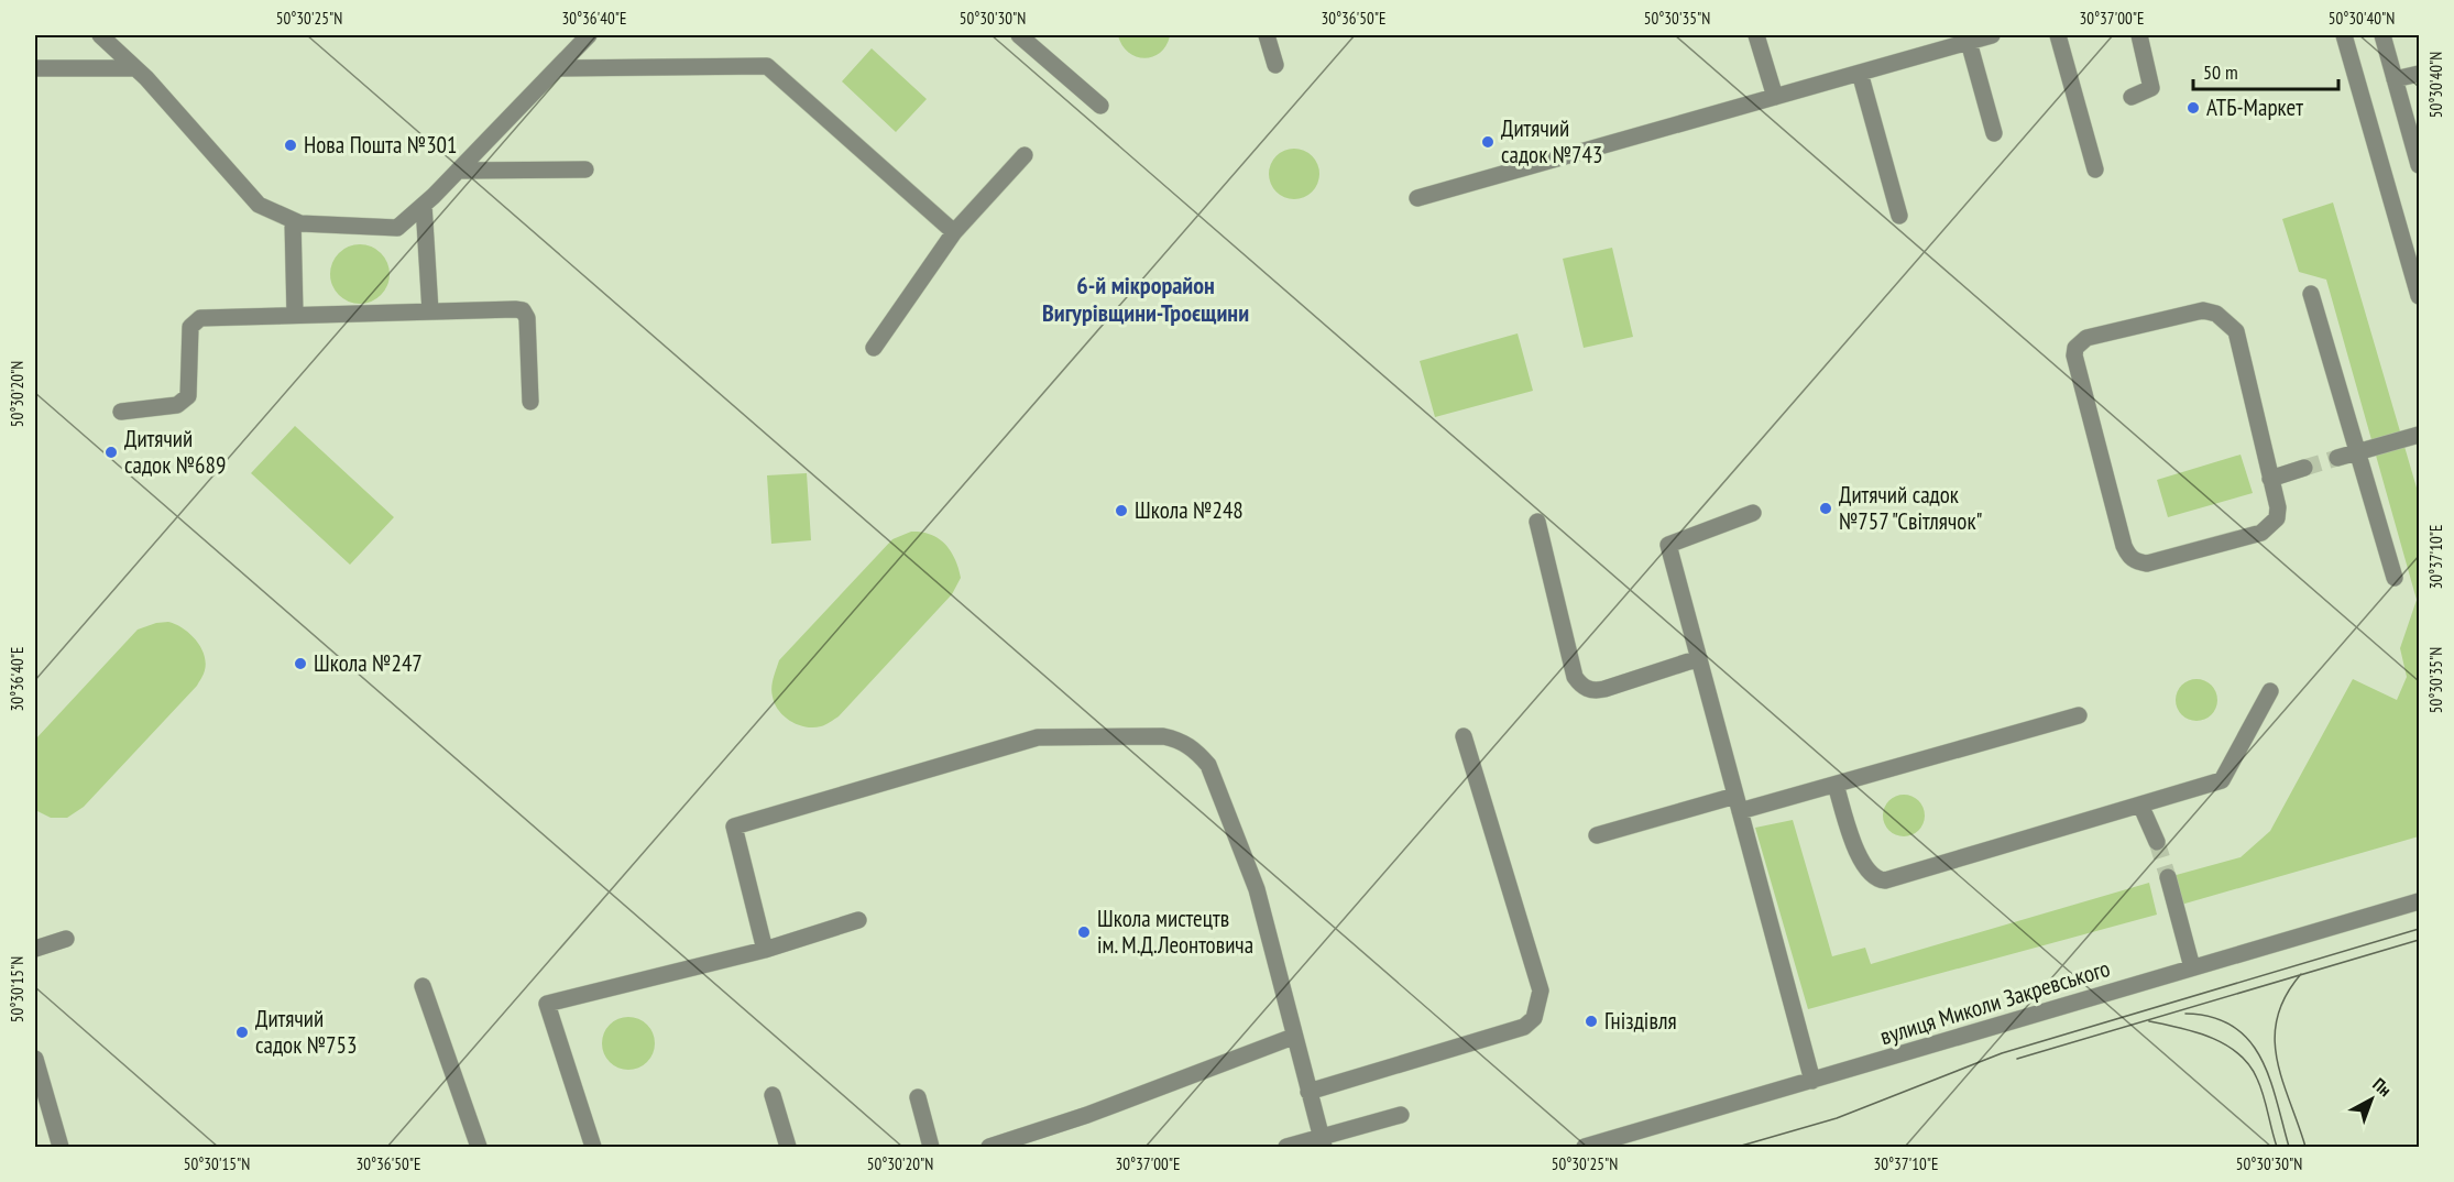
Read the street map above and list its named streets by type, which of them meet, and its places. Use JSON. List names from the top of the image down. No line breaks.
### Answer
{"streets":{"street":["вулиця Миколи Закревського"]},"districts":["6-й мікрорайон Вигурівщини-Троєщини"],"places":["АТБ-Маркет","Дитячий садок №743","Нова Пошта №301","Дитячий садок №689","Дитячий садок №757 \"Світлячок\"","Школа №248","Школа №247","Школа мистецтв ім. М.Д.Леонтовича","Гніздівля","Дитячий садок №753"],"scale_bar":"50 m","north":"top right","coordinates":["50°30'25\"N","30°36'40\"E","50°30'30\"N","30°36'50\"E","50°30'35\"N","30°37'00\"E","50°30'40\"N","50°30'20\"N","30°37'10\"E","50°30'15\"N"]}
